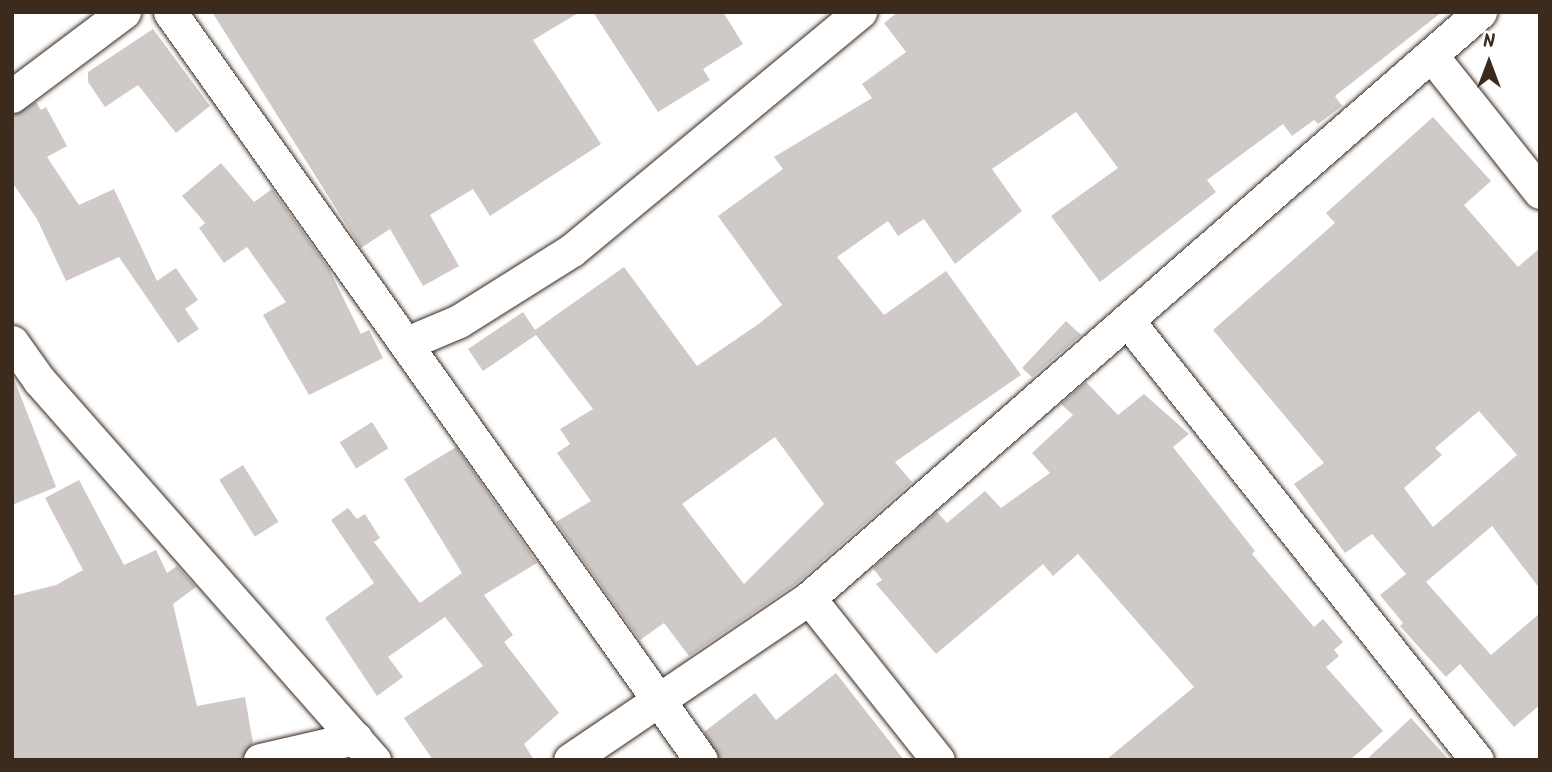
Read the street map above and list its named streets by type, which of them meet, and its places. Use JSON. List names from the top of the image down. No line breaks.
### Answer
{"north":"top"}
